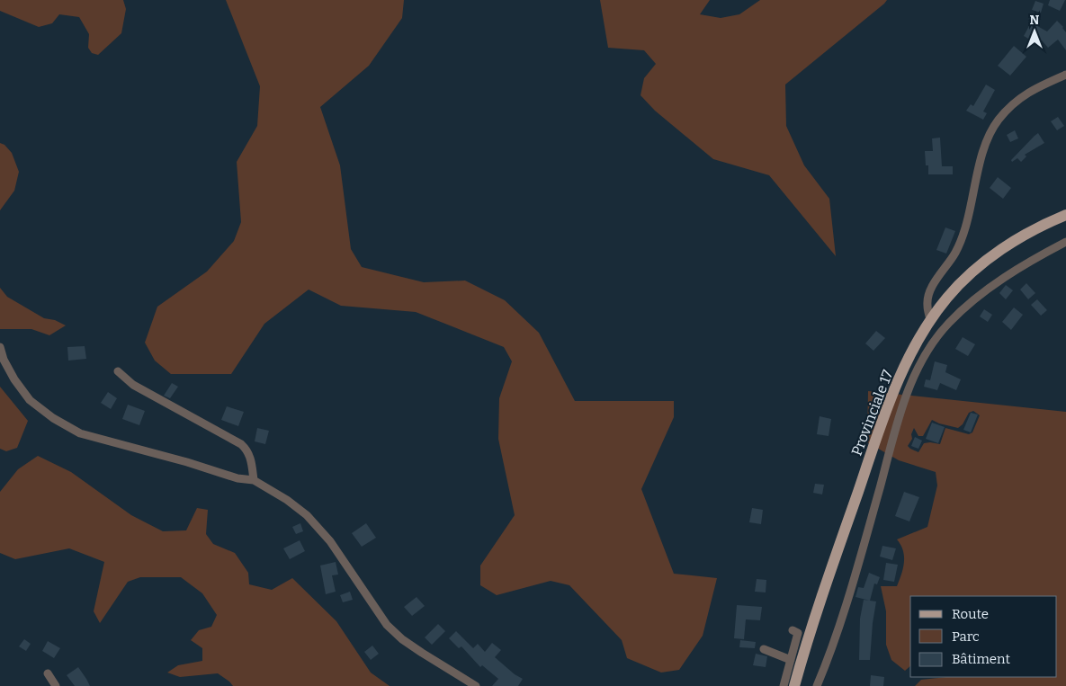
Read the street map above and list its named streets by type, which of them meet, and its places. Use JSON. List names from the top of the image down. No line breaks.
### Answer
{"streets":{"main road":["Provinciale 17"]},"legend":["Route","Parc","Bâtiment"],"north":"top"}
